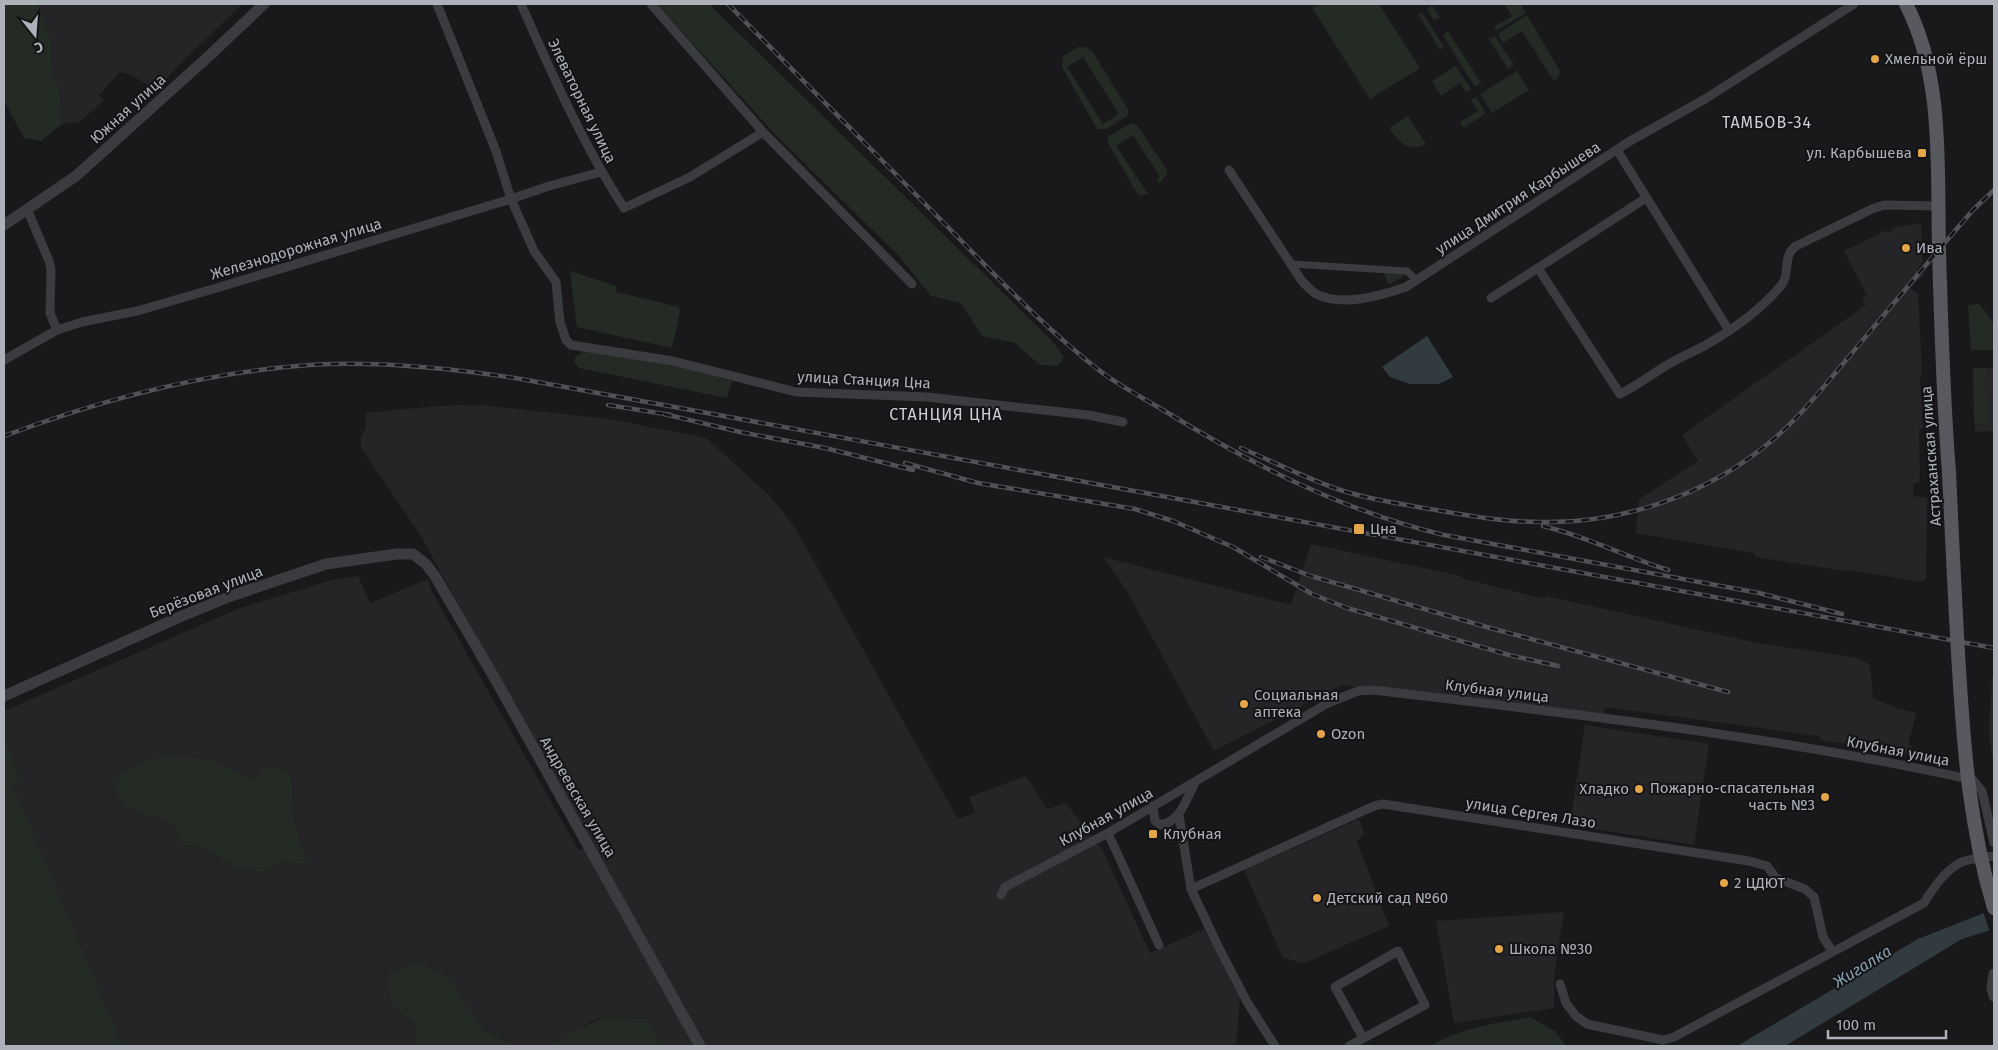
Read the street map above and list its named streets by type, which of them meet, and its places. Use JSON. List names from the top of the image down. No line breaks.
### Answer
{"streets":{"main road":["Астраханская улица"],"street":["Элеваторная улица","Южная улица","улица Дмитрия Карбышева","Железнодорожная улица","улица Станция Цна","Берёзовая улица","Клубная улица","Андреевская улица","улица Сергея Лазо"]},"crossings":[["Элеваторная улица","Железнодорожная улица"],["Железнодорожная улица","улица Станция Цна"],["Берёзовая улица","Андреевская улица"]],"districts":["ТАМБОВ-34","СТАНЦИЯ ЦНА"],"water":["Жигалка"],"places":{"other":["Хмельной ёрш","Ива","Социальная аптека","Ozon","Хладко","Пожарно-спасательная часть №3","2 ЦДЮТ","Детский сад №60","Школа №30"],"transit":["ул. Карбышева","Цна","Клубная"]},"scale_bar":"100 m","north":"bottom"}
